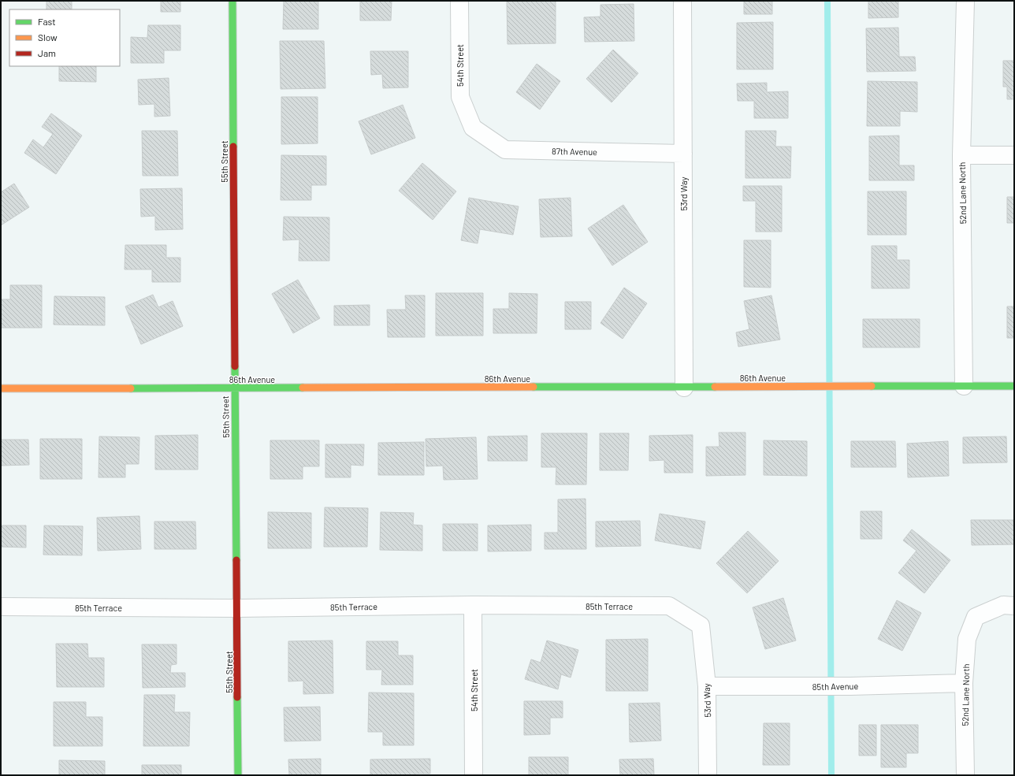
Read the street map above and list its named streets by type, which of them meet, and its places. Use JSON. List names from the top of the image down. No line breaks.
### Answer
{"streets":{"street":["54th Street","87th Avenue","55th Street","52nd Lane North","53rd Way","86th Avenue","85th Terrace","85th Avenue"]},"crossings":[["54th Street","87th Avenue"],["54th Street","85th Terrace"],["87th Avenue","53rd Way"],["55th Street","86th Avenue"],["55th Street","85th Terrace"],["52nd Lane North","86th Avenue"],["52nd Lane North","85th Avenue"],["53rd Way","86th Avenue"],["53rd Way","85th Terrace"],["53rd Way","85th Avenue"]],"legend":["Fast","Slow","Jam"]}
